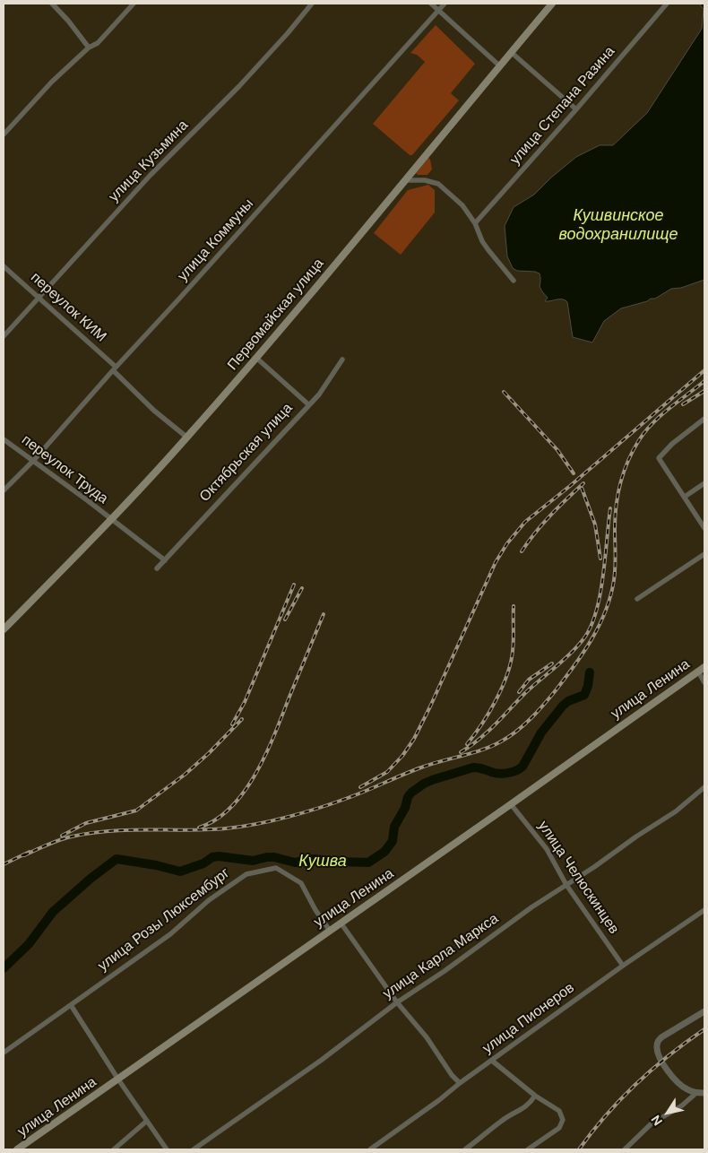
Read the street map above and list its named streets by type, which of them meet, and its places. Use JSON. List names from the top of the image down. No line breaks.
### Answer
{"streets":{"main road":["Первомайская улица","улица Ленина"],"street":["улица Степана Разина","улица Кузьмина","улица Коммуны","переулок КИМ","Октябрьская улица","переулок Труда","улица Челюскинцев","улица Розы Люксембург","улица Карла Маркса","улица Пионеров"]},"crossings":[["улица Кузьмина","переулок КИМ"],["улица Коммуны","переулок КИМ"],["улица Коммуны","переулок Труда"],["переулок КИМ","Первомайская улица"],["Первомайская улица","переулок Труда"],["Октябрьская улица","переулок Труда"],["улица Ленина","улица Челюскинцев"],["улица Ленина","улица Розы Люксембург"],["улица Челюскинцев","улица Карла Маркса"],["улица Челюскинцев","улица Пионеров"]],"water":["Кушвинское водохранилище","Кушва"],"north":"bottom left"}
